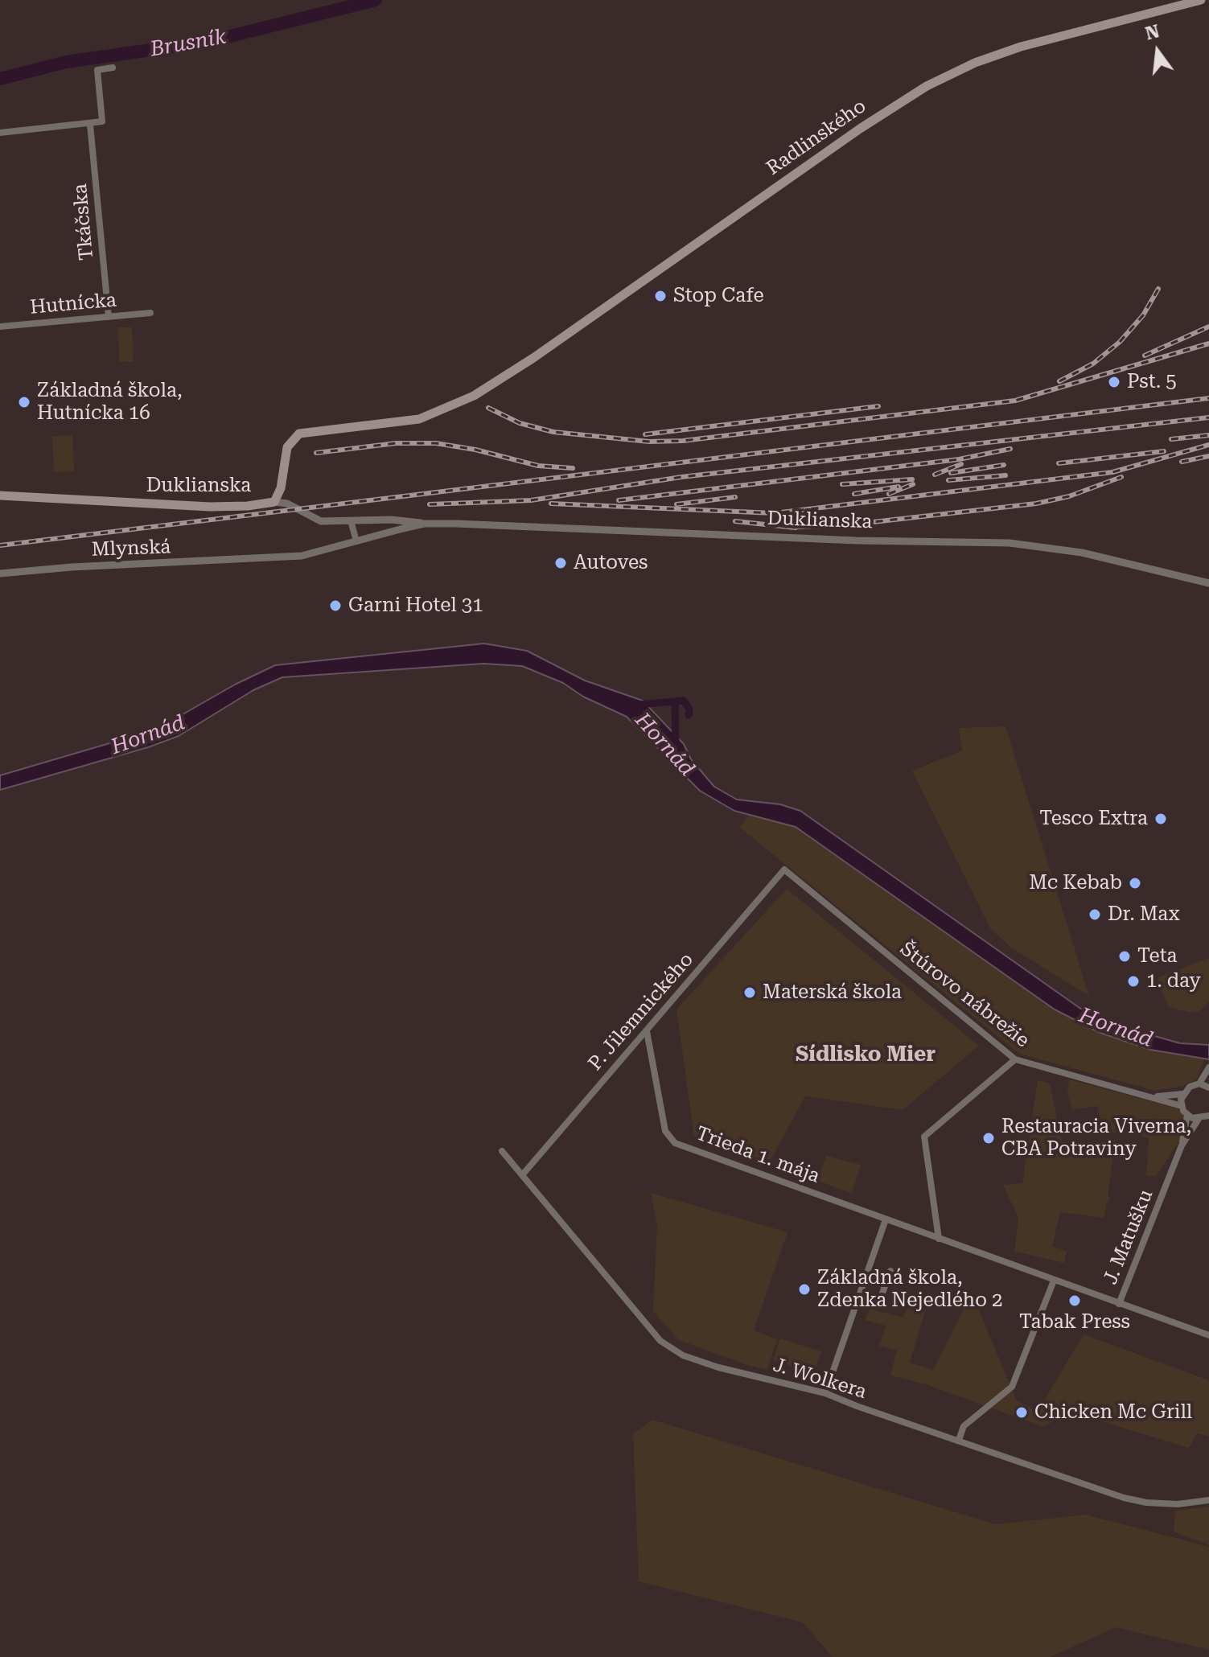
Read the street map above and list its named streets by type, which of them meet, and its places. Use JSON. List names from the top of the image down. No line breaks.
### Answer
{"streets":{"main road":["Radlinského","Duklianska"],"street":["Tkáčska","Hutnícka","Mlynská","Štúrovo nábrežie","P. Jilemnického","Trieda 1. mája","J. Matušku","J. Wolkera"]},"crossings":[["Radlinského","Duklianska"],["Tkáčska","Hutnícka"],["Duklianska","Mlynská"],["Štúrovo nábrežie","P. Jilemnického"],["P. Jilemnického","Trieda 1. mája"],["P. Jilemnického","J. Wolkera"],["Trieda 1. mája","J. Matušku"]],"districts":["Sídlisko Mier"],"water":["Brusník","Hornád"],"places":["Stop Cafe","Pst. 5","Základná škola, Hutnícka 16","Autoves","Garni Hotel 31","Tesco Extra","Mc Kebab","Dr. Max","Teta","1. day","Materská škola","Restauracia Viverna, CBA Potraviny","Základná škola, Zdenka Nejedlého 2","Tabak Press","Chicken Mc Grill"],"north":"top"}
